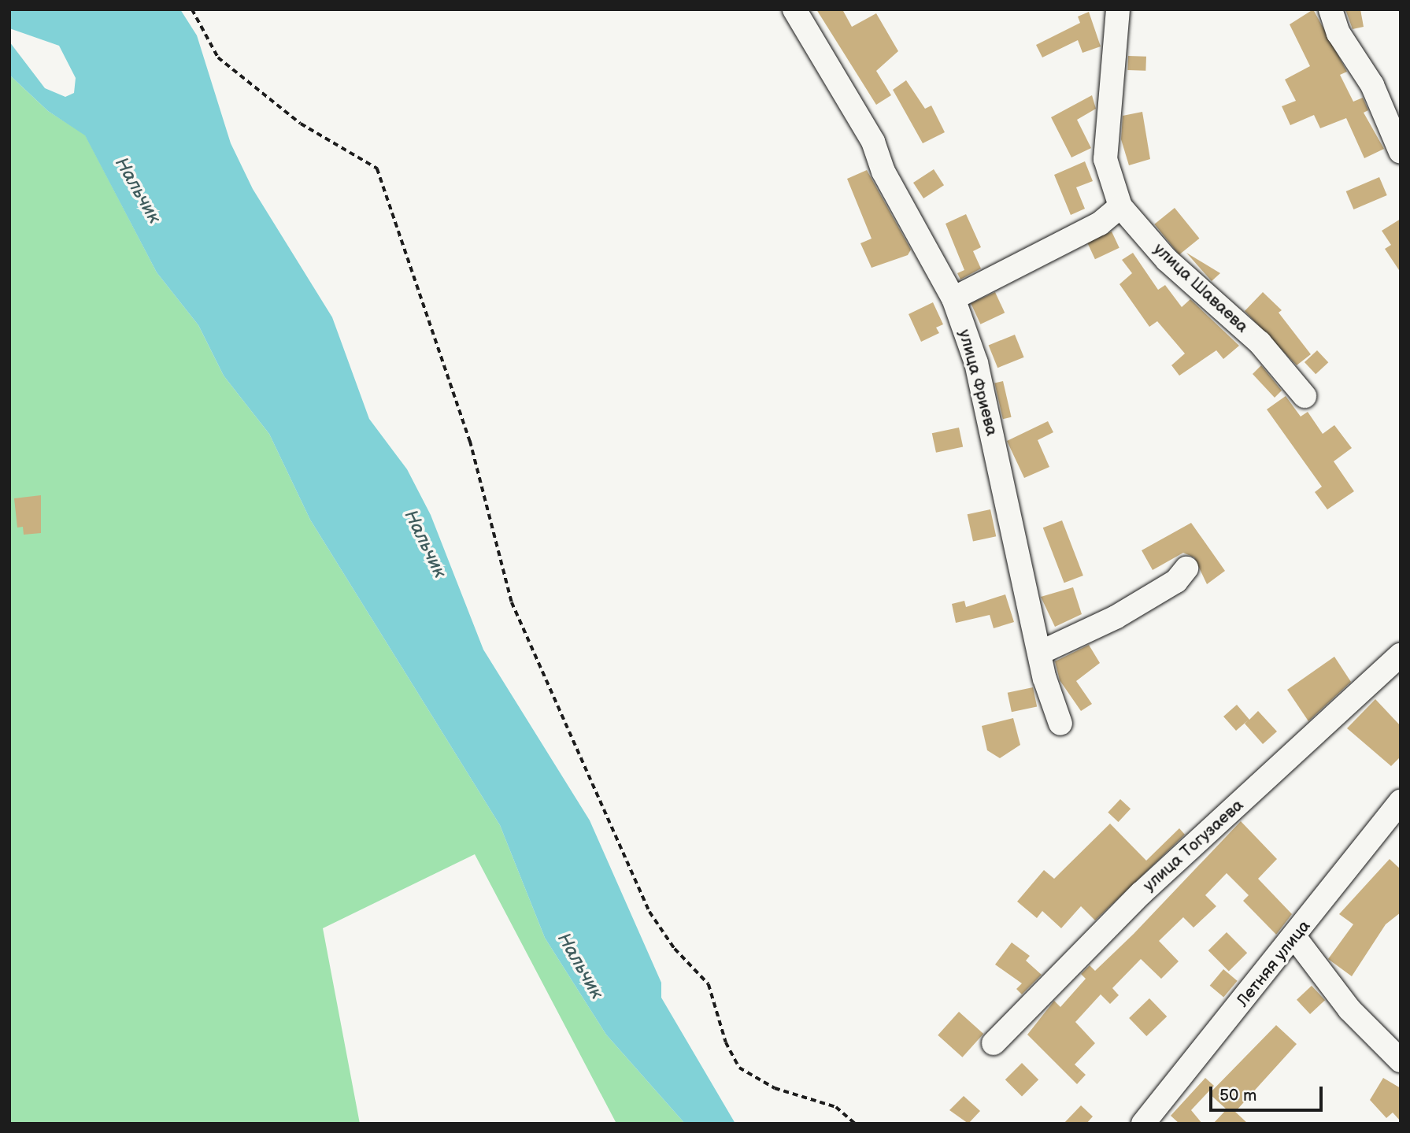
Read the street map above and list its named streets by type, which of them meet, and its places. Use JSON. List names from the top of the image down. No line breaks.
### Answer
{"streets":{"street":["улица Шаваева","улица Фриева","улица Тогузаева","Летняя улица"]},"water":["Нальчик"],"scale_bar":"50 m"}
